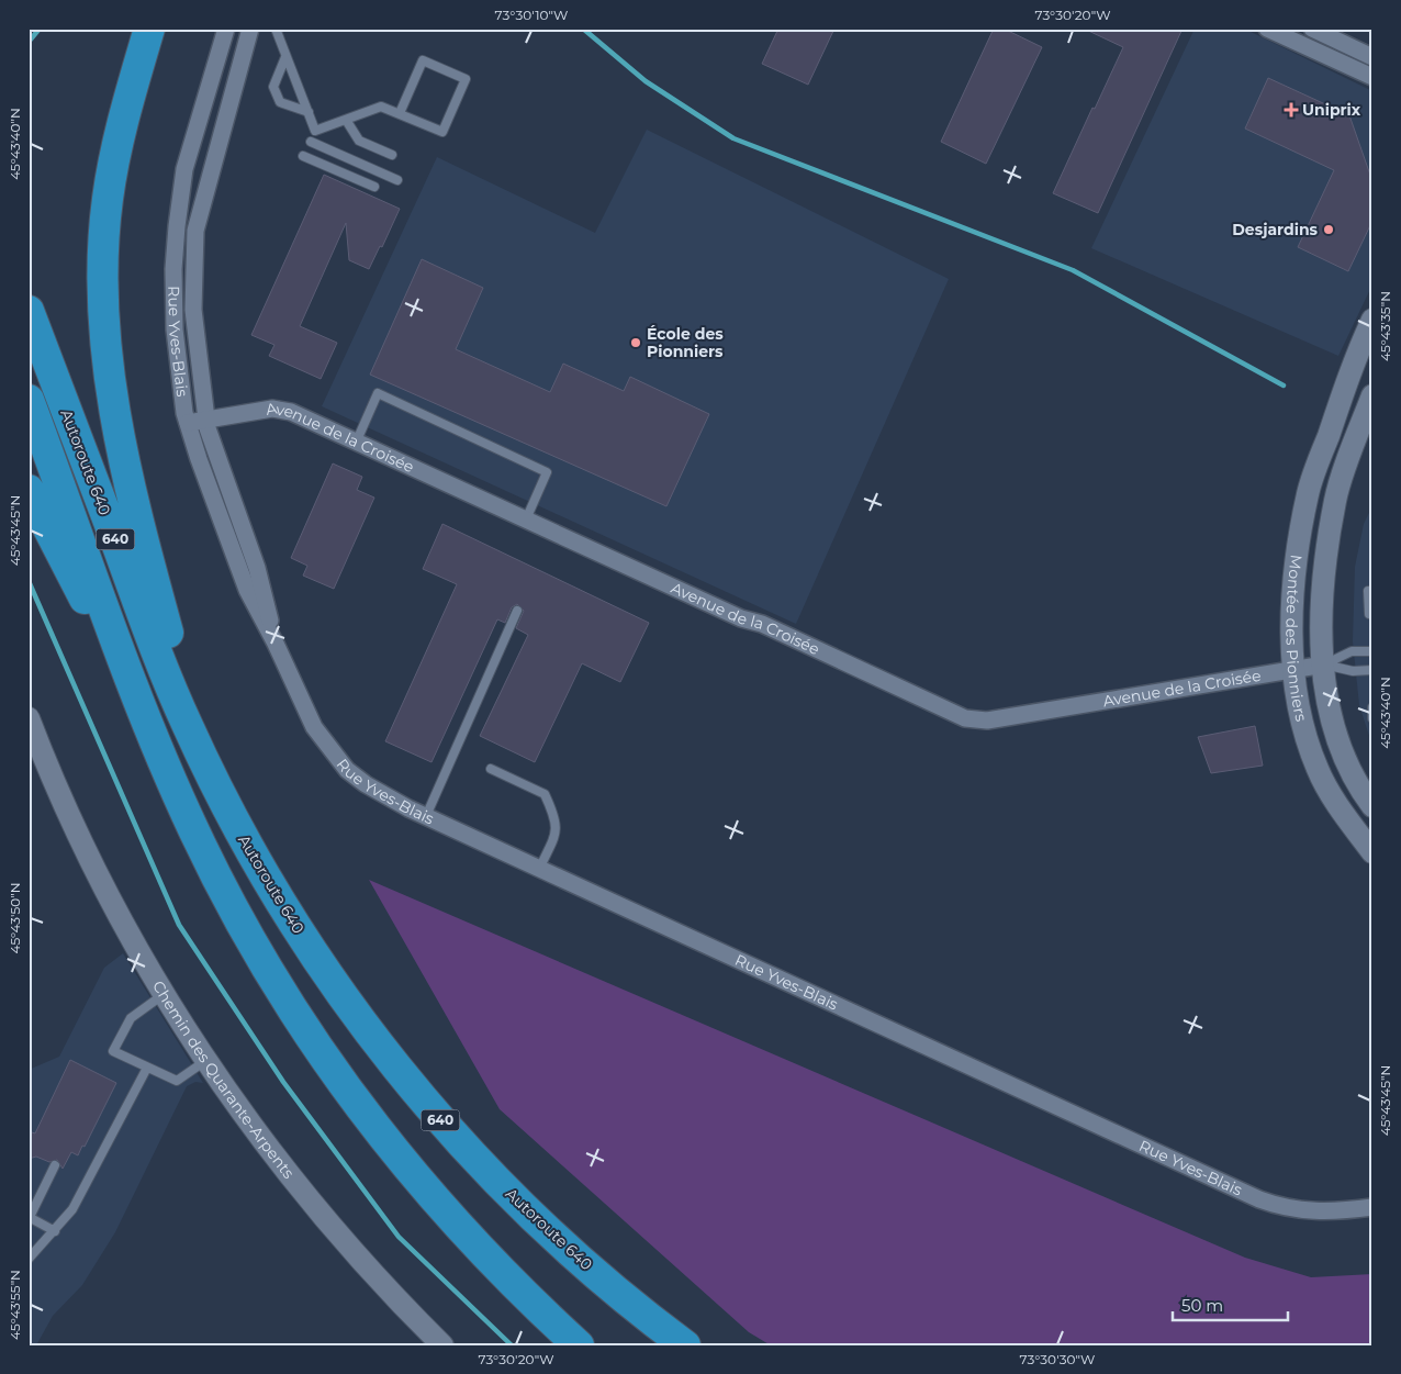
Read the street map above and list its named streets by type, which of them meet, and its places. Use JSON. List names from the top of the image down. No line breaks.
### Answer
{"streets":{"highway":["Autoroute 640","640"],"street":["Rue Yves-Blais","Avenue de la Croisée","Montée des Pionniers","Chemin des Quarante-Arpents"]},"crossings":[["Rue Yves-Blais","Avenue de la Croisée"],["Avenue de la Croisée","Montée des Pionniers"]],"places":{"health":["Uniprix"],"other":["Desjardins","École des Pionniers"]},"scale_bar":"50 m","coordinates":["73°30'10\"W","73°30'20\"W","45°43'40\"N","45°43'35\"N","45°43'45\"N","45°43'50\"N","45°43'55\"N","73°30'30\"W"]}
